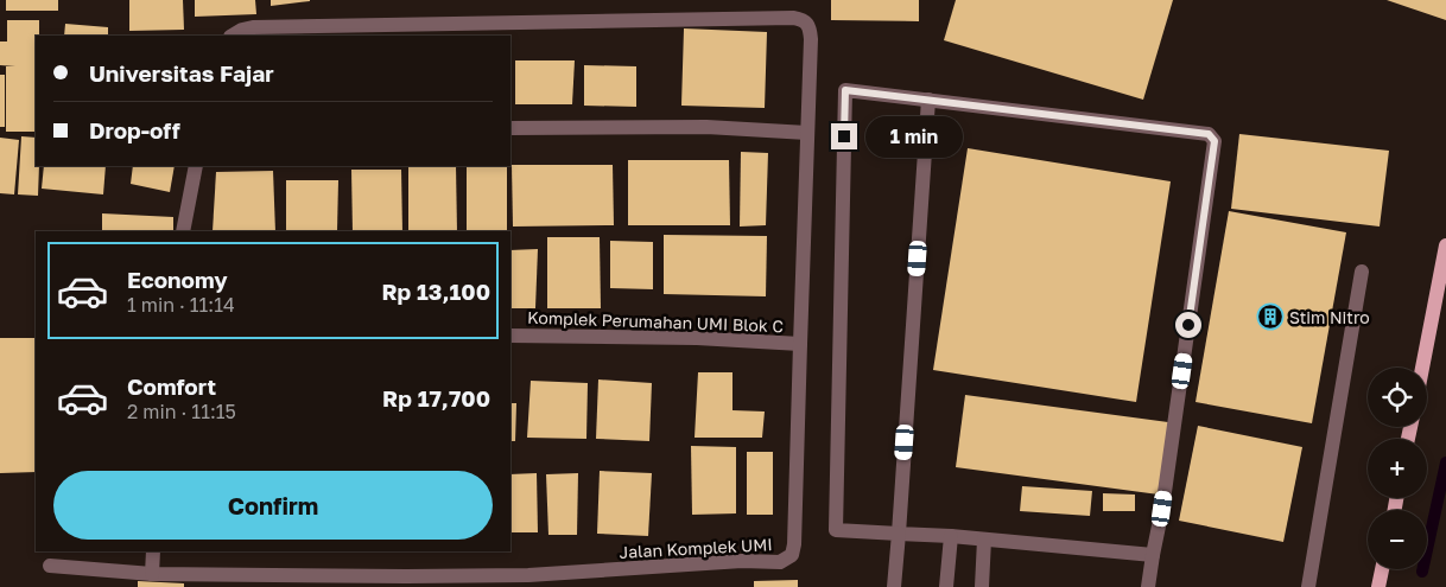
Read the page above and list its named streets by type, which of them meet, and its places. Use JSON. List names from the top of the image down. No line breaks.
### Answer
{"streets":{"street":["Komplek Perumahan UMI Blok C","Jalan Komplek UMI"]},"crossings":[["Komplek Perumahan UMI Blok C","Jalan Komplek UMI"]],"places":{"building":["Stim Nitro"]},"page":{"banner":["Universitas Fajar","Drop-off"],"bubble":"1 min","list":[{"name":"Economy","note":"1 min · 11:14","value":"Rp 13,100"},{"name":"Comfort","note":"2 min · 11:15","value":"Rp 17,700"}],"map_buttons":["+","−"],"buttons":"Confirm"}}
